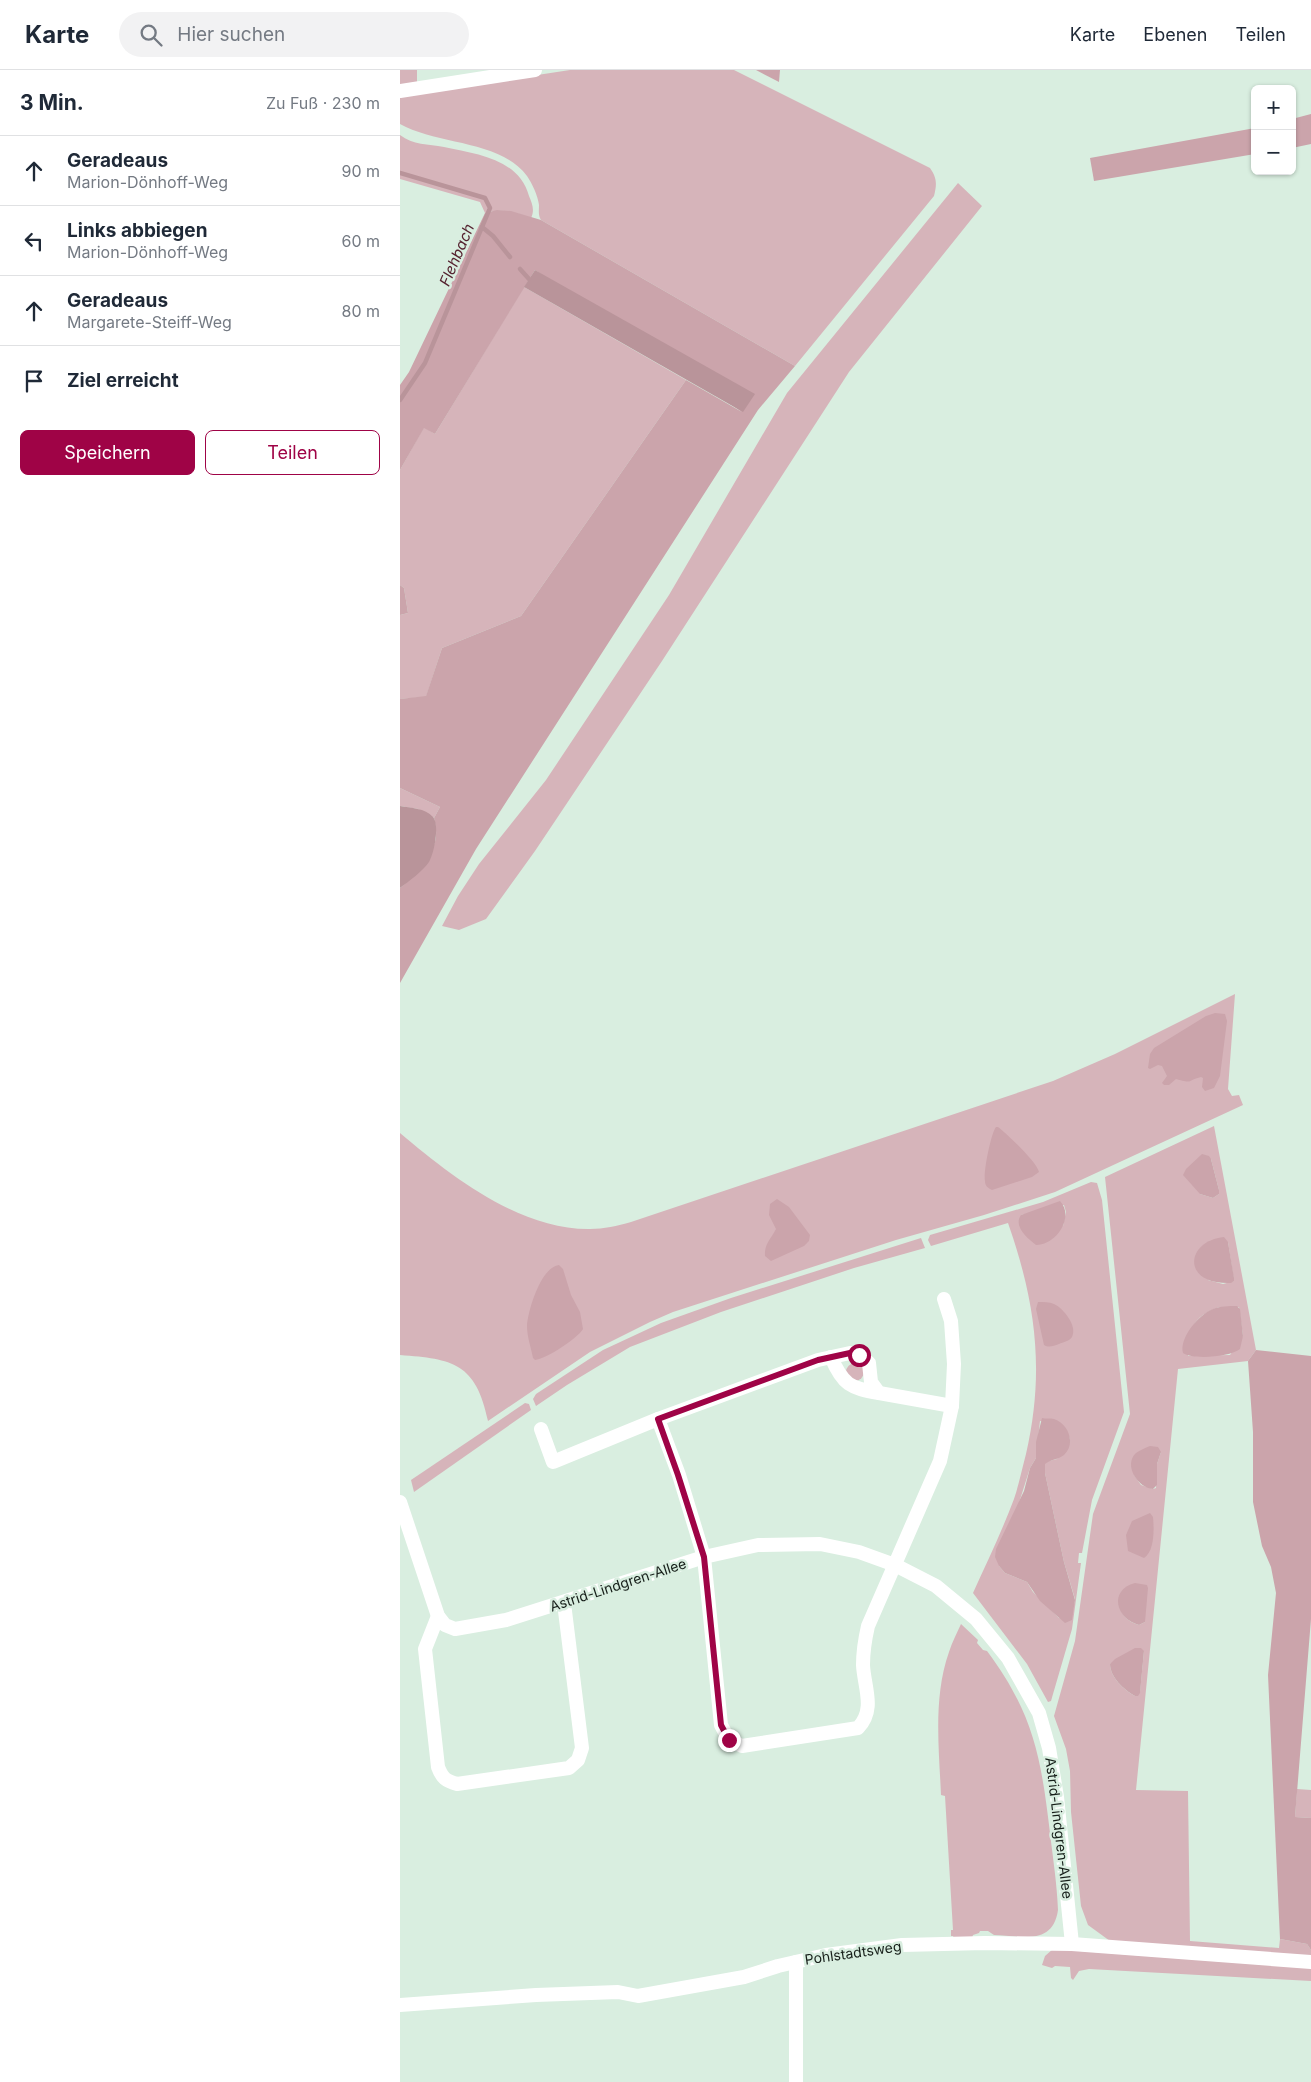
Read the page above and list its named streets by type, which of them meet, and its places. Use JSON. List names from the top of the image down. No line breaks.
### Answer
{"streets":{"street":["Astrid-Lindgren-Allee","Pohlstadtsweg"]},"crossings":[["Astrid-Lindgren-Allee","Pohlstadtsweg"]],"water":["Flehbach"],"page":{"header":"Karte","search":"Hier suchen","nav":["Karte","Ebenen","Teilen"],"heading":["3 Min.","Zu Fuß · 230 m"],"map_buttons":["+","−"],"list":[["Geradeaus","Marion-Dönhoff-Weg","90 m"],["Links abbiegen","Marion-Dönhoff-Weg","60 m"],["Geradeaus","Margarete-Steiff-Weg","80 m"],"Ziel erreicht"],"buttons":["Speichern","Teilen"]}}
